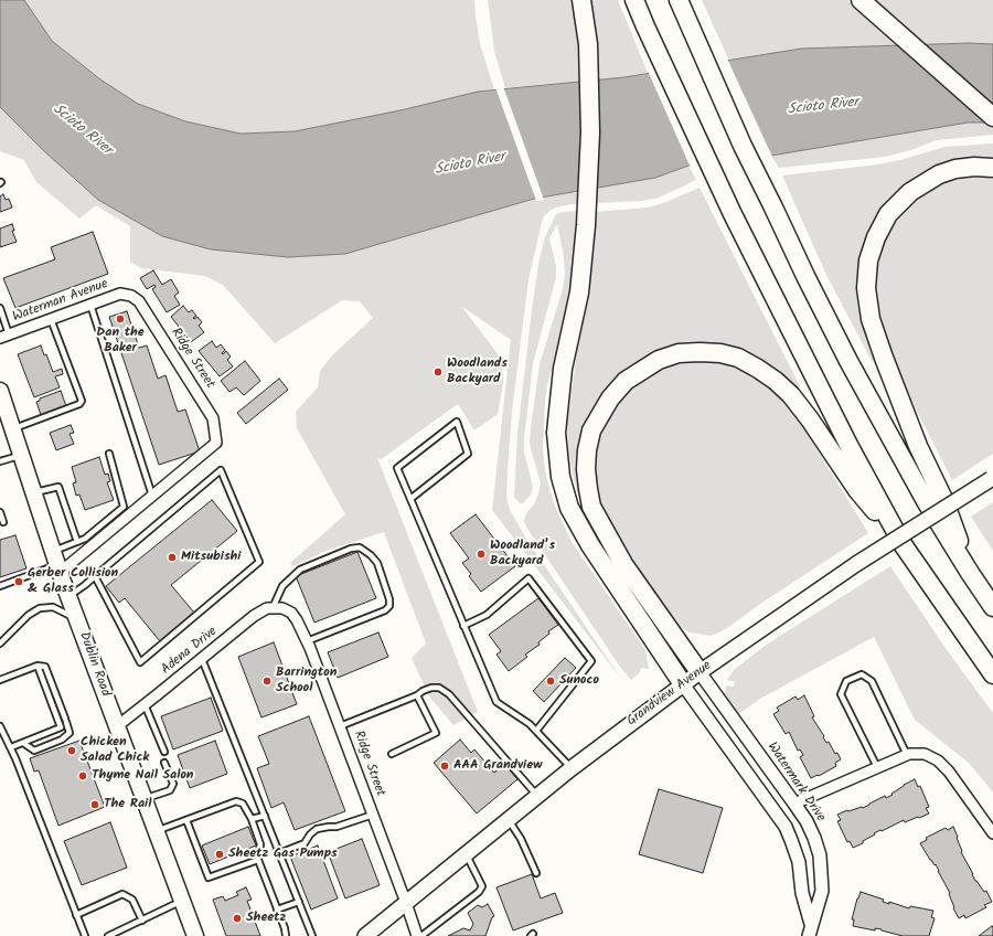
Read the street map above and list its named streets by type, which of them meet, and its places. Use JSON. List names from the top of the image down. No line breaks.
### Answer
{"streets":{"main road":["Dublin Road","Grandview Avenue"],"street":["Waterman Avenue","Ridge Street","Adena Drive","Watermark Drive"]},"crossings":[["Waterman Avenue","Ridge Street"],["Ridge Street","Adena Drive"],["Ridge Street","Grandview Avenue"],["Adena Drive","Dublin Road"],["Grandview Avenue","Watermark Drive"]],"water":["Scioto River"],"places":["Dan the Baker","Woodlands Backyard","Woodland’s Backyard","Mitsubishi","Gerber Collision & Glass","Barrington School","Sunoco","Chicken Salad Chick","AAA Grandview","Thyme Nail Salon","The Rail","Sheetz Gas Pumps","Sheetz"]}
